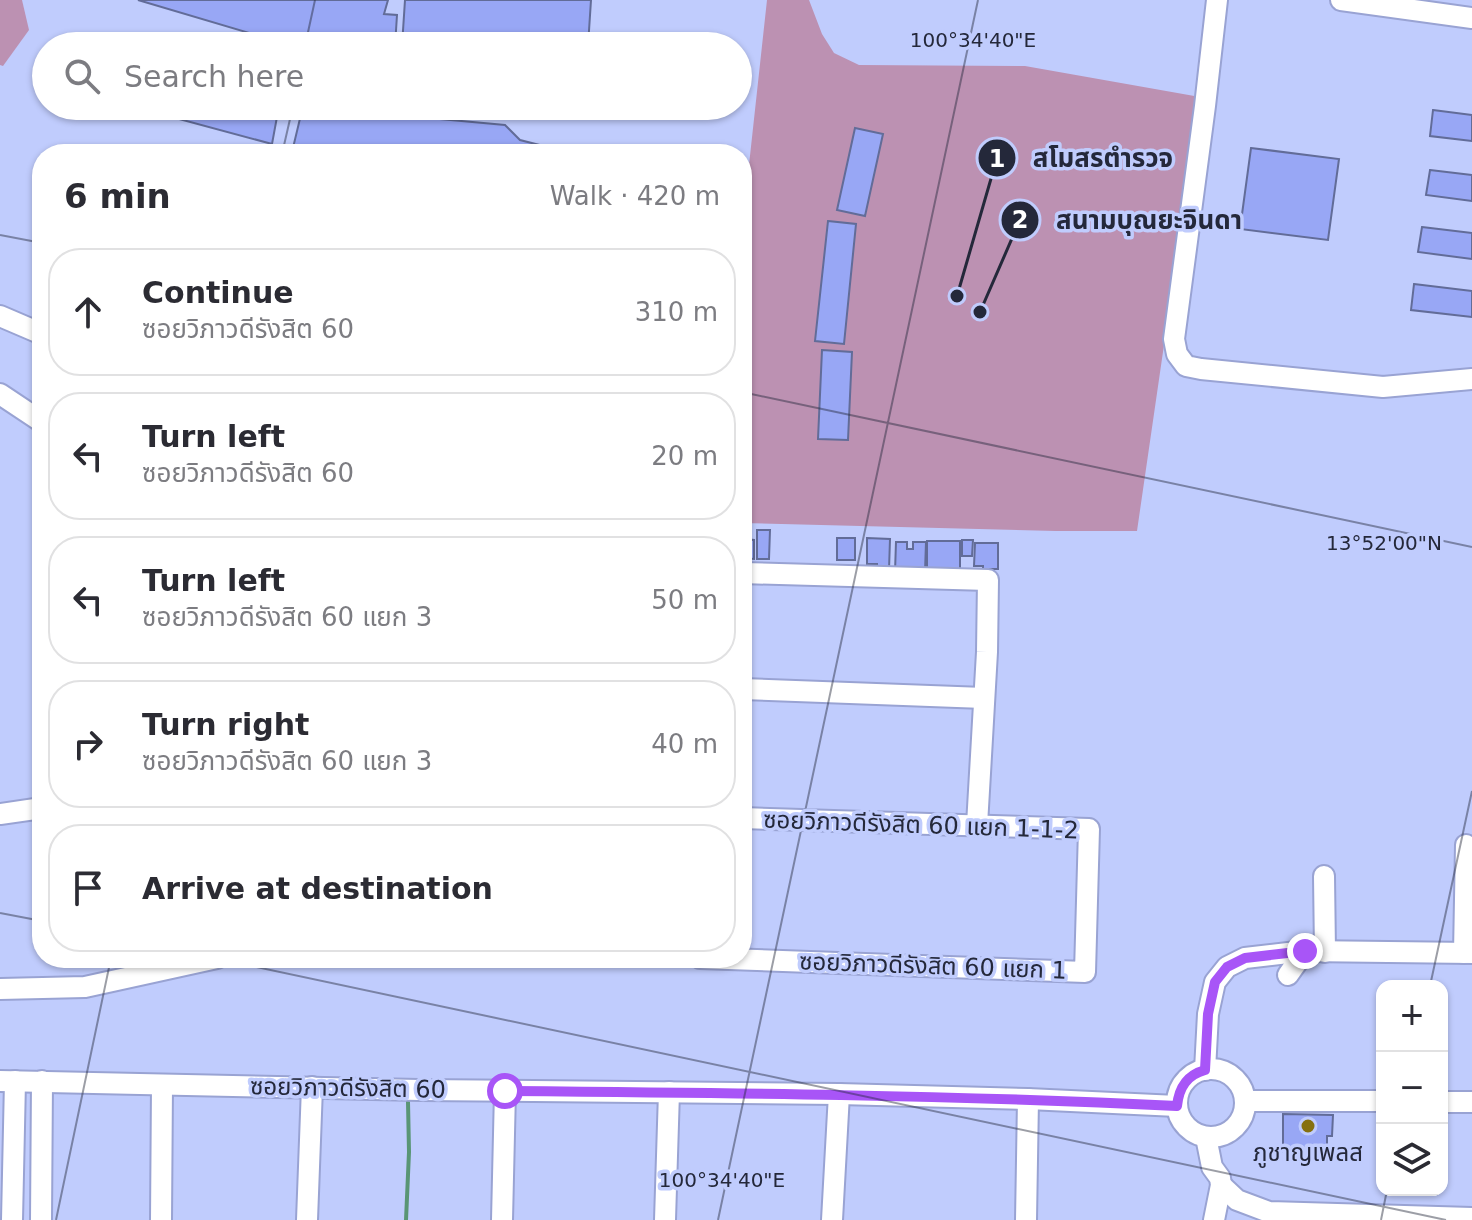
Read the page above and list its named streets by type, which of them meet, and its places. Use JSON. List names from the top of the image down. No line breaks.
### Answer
{"streets":{"street":["ซอยวิภาวดีรังสิต 60 แยก 1-1-2","ซอยวิภาวดีรังสิต 60 แยก 1","ซอยวิภาวดีรังสิต 60"]},"crossings":[["ซอยวิภาวดีรังสิต 60 แยก 1-1-2","ซอยวิภาวดีรังสิต 60 แยก 1"]],"places":["สโมสรตำรวจ","สนามบุณยะจินดา","ภูชาญเพลส"],"page":{"search":"Search here","heading":["6 min","Walk · 420 m"],"list":[["Continue","ซอยวิภาวดีรังสิต 60","310 m"],["Turn left","ซอยวิภาวดีรังสิต 60","20 m"],["Turn left","ซอยวิภาวดีรังสิต 60 แยก 3","50 m"],["Turn right","ซอยวิภาวดีรังสิต 60 แยก 3","40 m"],"Arrive at destination"],"map_buttons":["+","−"]},"coordinates":["100°34'40\"E","13°52'00\"N"]}
